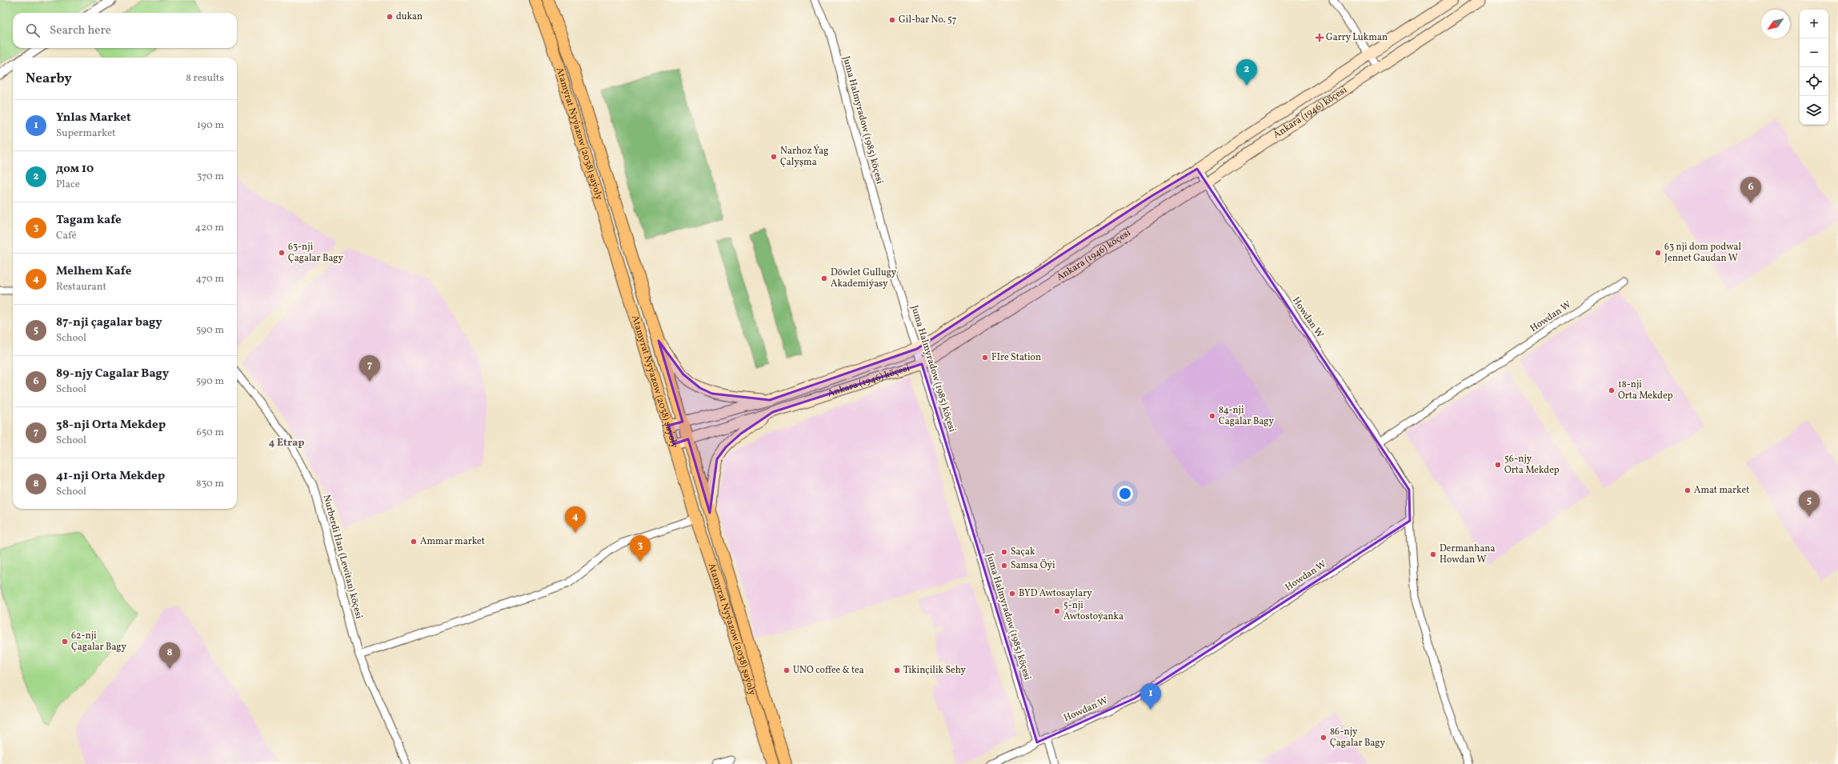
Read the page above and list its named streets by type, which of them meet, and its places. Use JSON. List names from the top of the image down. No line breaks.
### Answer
{"streets":{"main road":["Ankara (1946) köçesi","Atamyrat Nyýazow (2038) şaýoly"],"street":["Juma Halmyradow (1985) köçesi","Howdan W","Nurberdi Han (Lewitan) köçesi"]},"crossings":[["Ankara (1946) köçesi","Juma Halmyradow (1985) köçesi"],["Ankara (1946) köçesi","Atamyrat Nyýazow (2038) şaýoly"],["Ankara (1946) köçesi","Howdan W"],["Juma Halmyradow (1985) köçesi","Howdan W"]],"districts":["4 Etrap"],"places":{"other":["dukan","Gil-bar No. 57","Narhoz Ýag Çalyşma","63-nji Çagalar Bagy","63 nji dom podwal Jennet Gaudan W","Döwlet Gullugy Akademiýasy","FIre Station","18-nji Orta Mekdep","84-nji Cagalar Bagy","56-njy Orta Mekdep","Amat market","Ammar market","Saçak","Dermanhana Howdan W","Samsa Öýi","BYD Awtosaylary","5-nji Awtostoýanka","62-nji Çagalar Bagy","UNO coffee & tea","Tikinçilik Sehy","86-njy Çagalar Bagy"],"health":["Garry Lukman"]},"north":"bottom left","page":{"map_buttons":["+","−"],"search":"Search here","heading":["Nearby","8 results"],"pins":["2","6","7","5","4","3","8","1"],"list":[{"mark":"1","name":"Ynlas Market","note":"Supermarket","value":"190 m"},{"mark":"2","name":"дом 10","note":"Place","value":"370 m"},{"mark":"3","name":"Tagam kafe","note":"Café","value":"420 m"},{"mark":"4","name":"Melhem Kafe","note":"Restaurant","value":"470 m"},{"mark":"5","name":"87-nji çagalar bagy","note":"School","value":"590 m"},{"mark":"6","name":"89-njy Cagalar Bagy","note":"School","value":"590 m"},{"mark":"7","name":"38-nji Orta Mekdep","note":"School","value":"650 m"},{"mark":"8","name":"41-nji Orta Mekdep","note":"School","value":"830 m"}]}}
